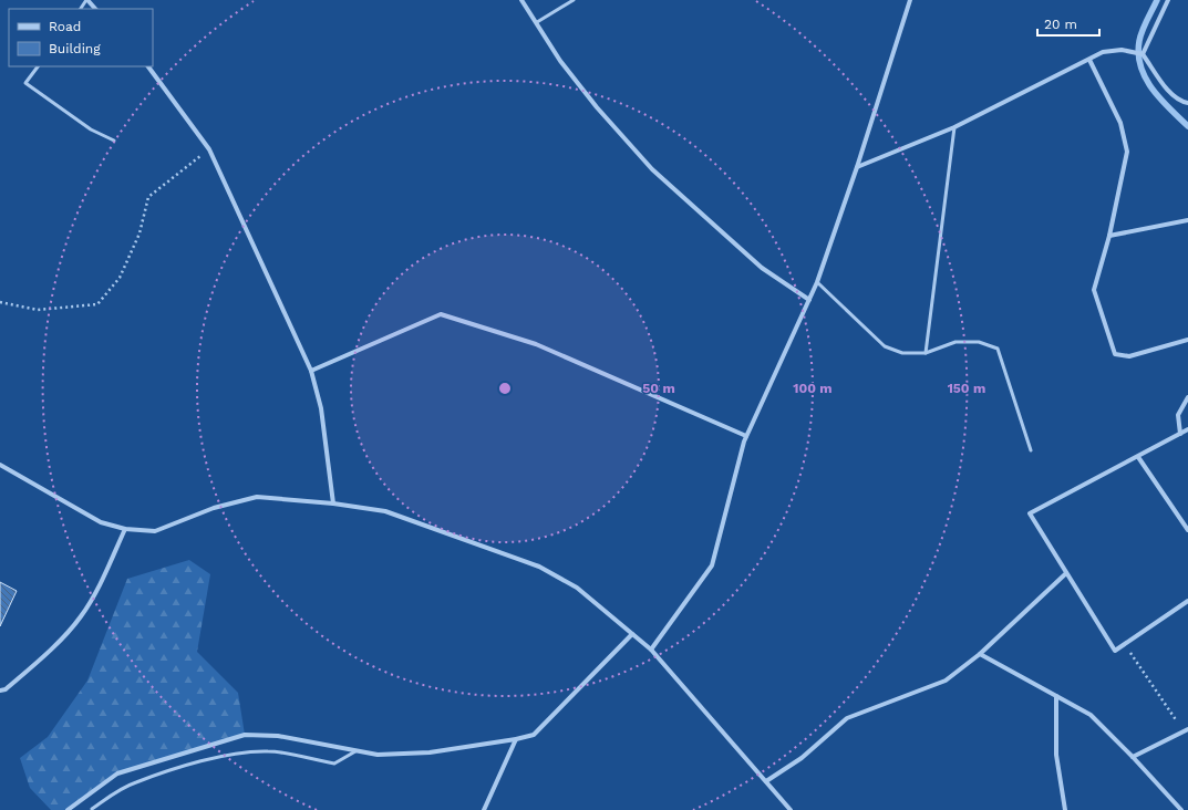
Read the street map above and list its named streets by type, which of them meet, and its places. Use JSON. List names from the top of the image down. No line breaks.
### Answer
{"legend":["Road","Building"],"scale_bar":"20 m","rings":["50 m","100 m","150 m"]}
